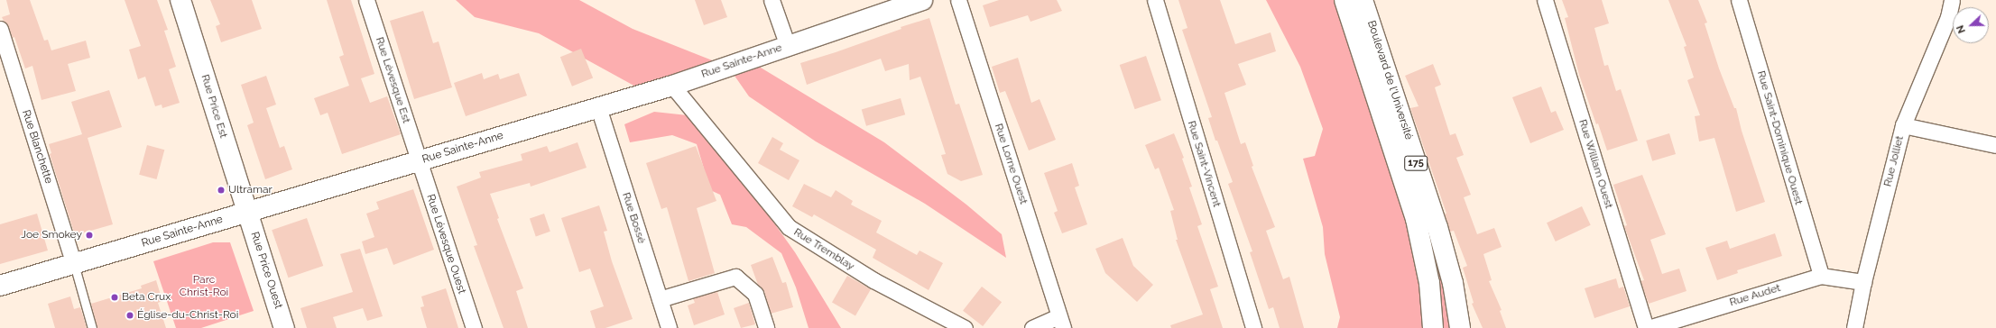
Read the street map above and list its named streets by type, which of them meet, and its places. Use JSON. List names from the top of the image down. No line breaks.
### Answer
{"streets":{"street":["Rue Sainte-Anne","Rue Lévesque Est","Boulevard de l'Université","Rue Price Est","Rue Saint-Dominique Ouest","Rue Blanchette","Rue Jolliet","175","Rue Lorne Ouest","Rue Saint-Vincent","Rue William Ouest","Rue Bossé","Rue Lévesque Ouest","Rue Tremblay","Rue Price Ouest","Rue Audet"]},"crossings":[["Rue Sainte-Anne","Rue Lévesque Est"],["Rue Sainte-Anne","Rue Price Est"],["Rue Sainte-Anne","Rue Blanchette"],["Rue Sainte-Anne","Rue Bossé"],["Rue Sainte-Anne","Rue Lévesque Ouest"],["Rue Sainte-Anne","Rue Tremblay"],["Rue Sainte-Anne","Rue Price Ouest"],["Rue Lévesque Est","Rue Lévesque Ouest"],["Rue Price Est","Rue Price Ouest"],["Rue Saint-Dominique Ouest","Rue Audet"],["Rue Jolliet","Rue Audet"],["Rue William Ouest","Rue Audet"]],"parks":["Parc Christ-Roi"],"places":["Ultramar","Joe Smokey","Beta Crux","Église-du-Christ-Roi"],"north":"left"}
